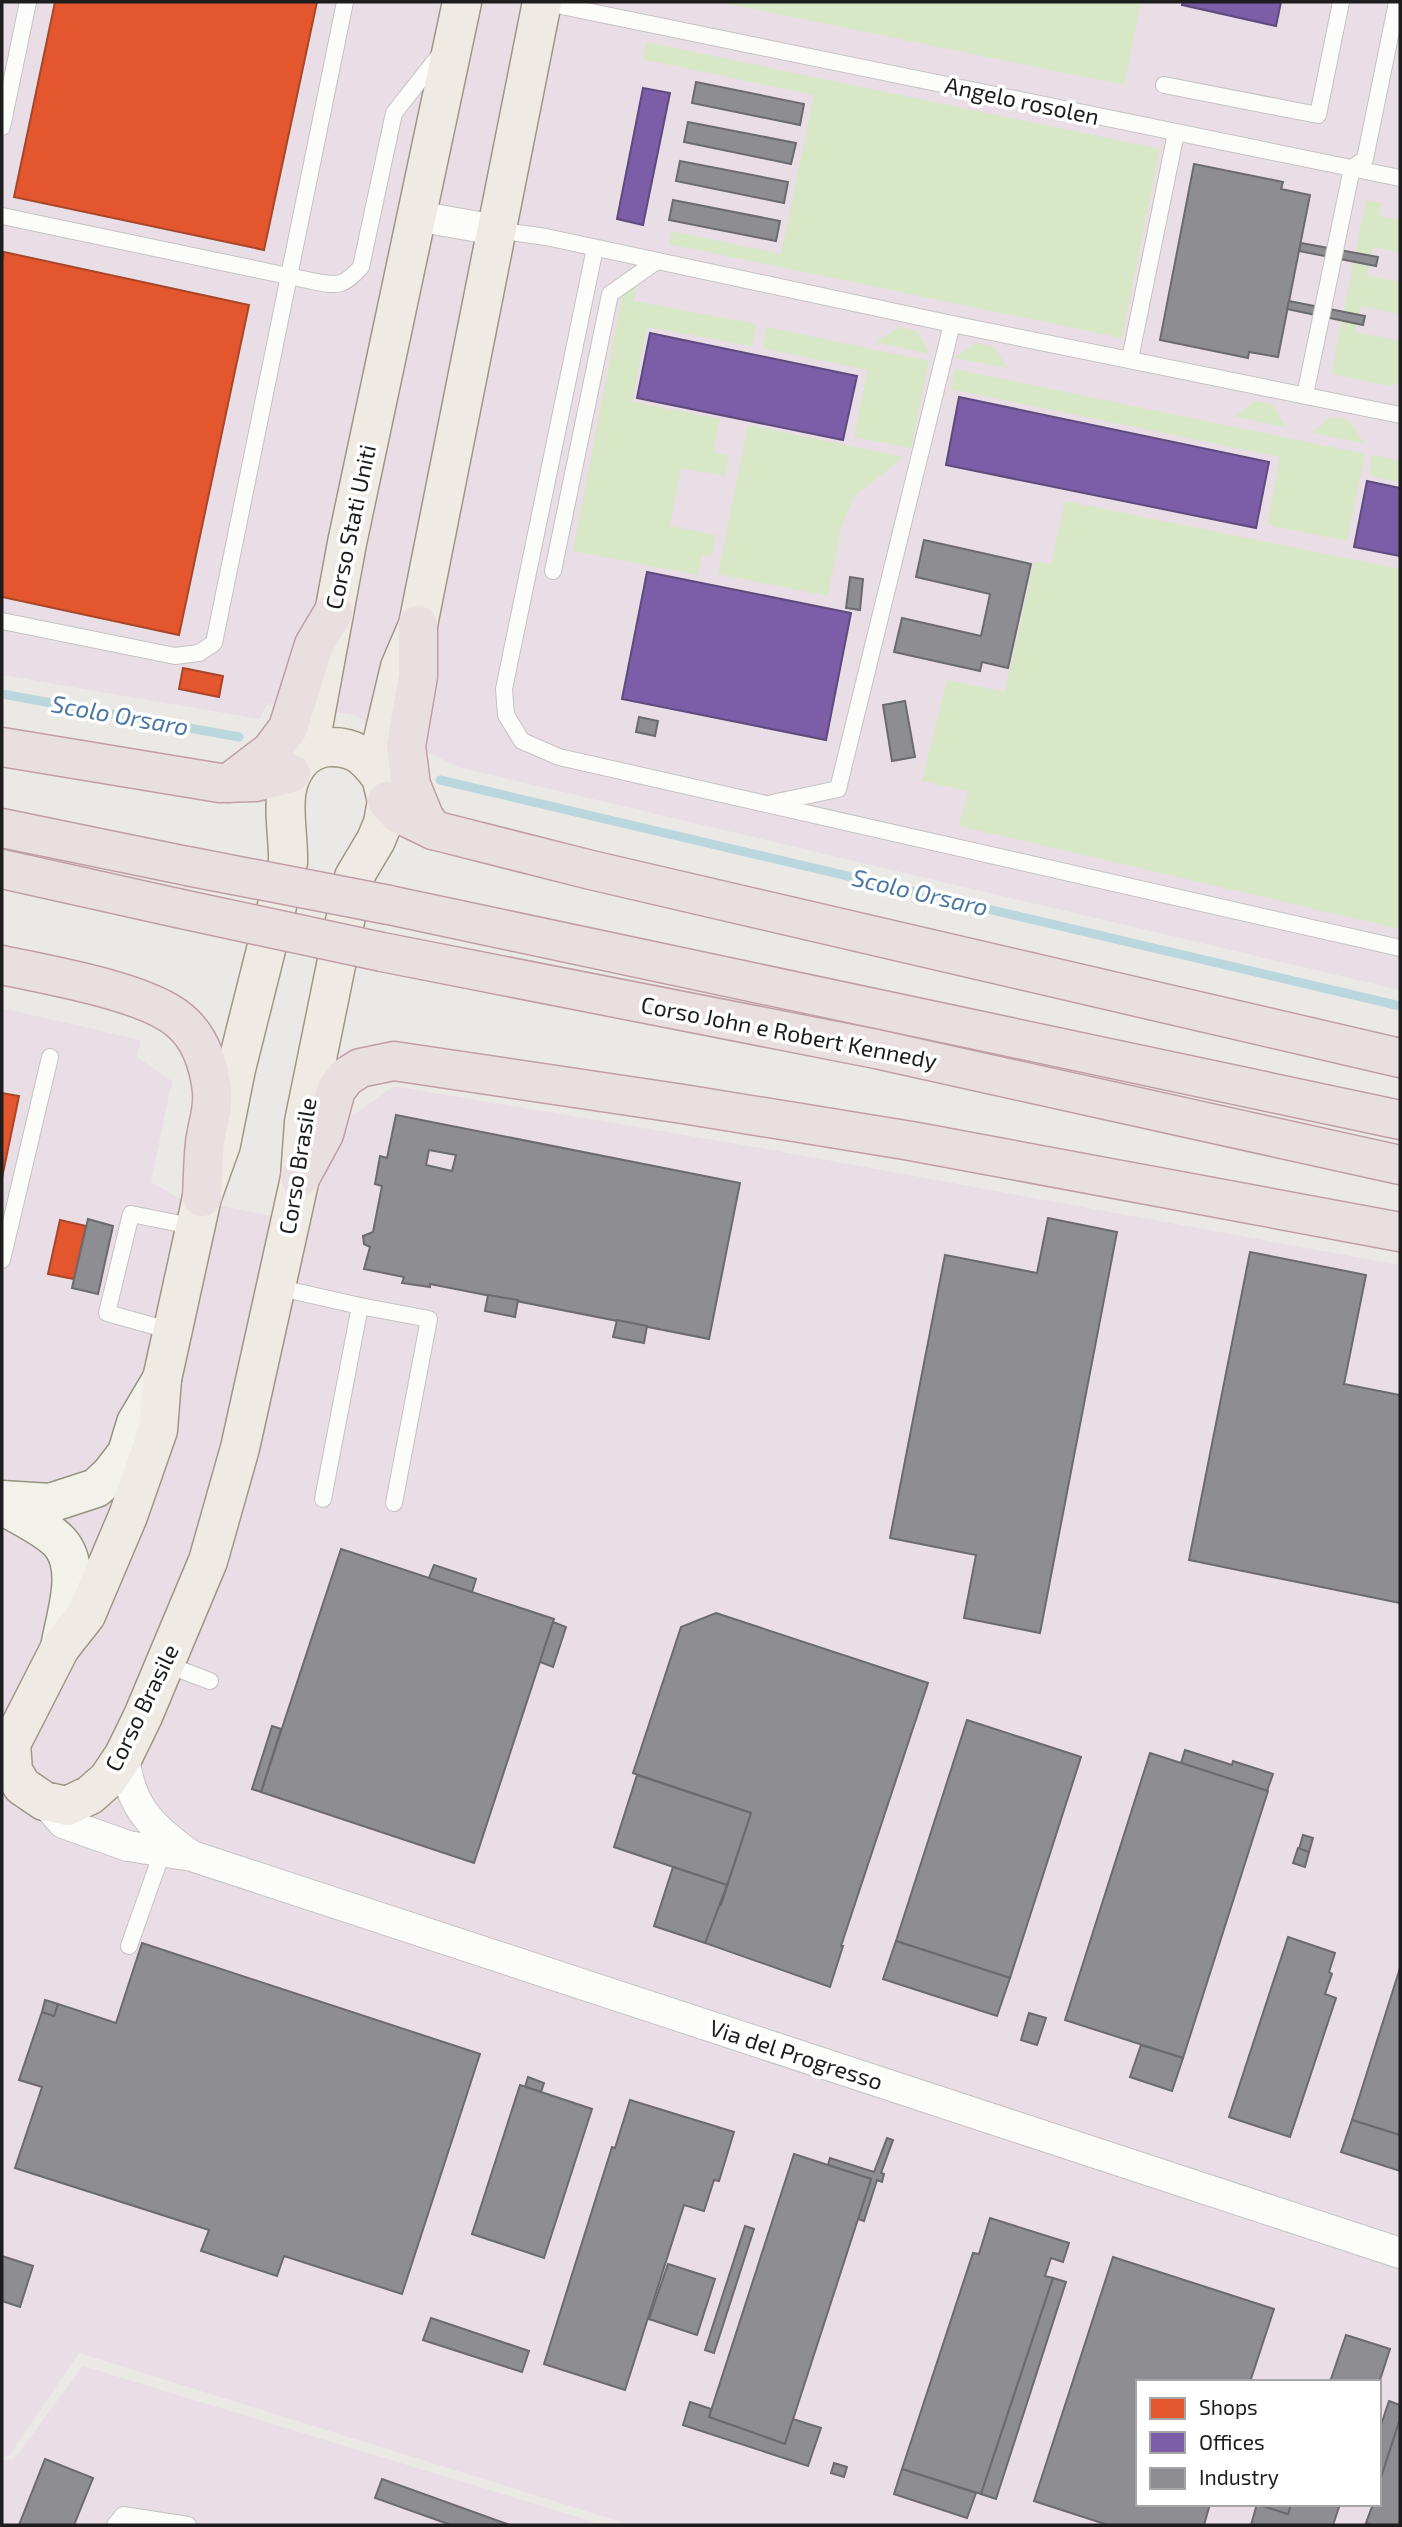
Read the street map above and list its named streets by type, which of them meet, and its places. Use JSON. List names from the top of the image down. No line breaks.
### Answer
{"streets":{"highway":["Corso John e Robert Kennedy"],"main road":["Corso Stati Uniti","Corso Brasile"],"street":["Via del Progresso"],"lane":["Angelo rosolen"]},"crossings":[["Corso Brasile","Via del Progresso"]],"water":["Scolo Orsaro"],"legend":["Shops","Offices","Industry"]}
